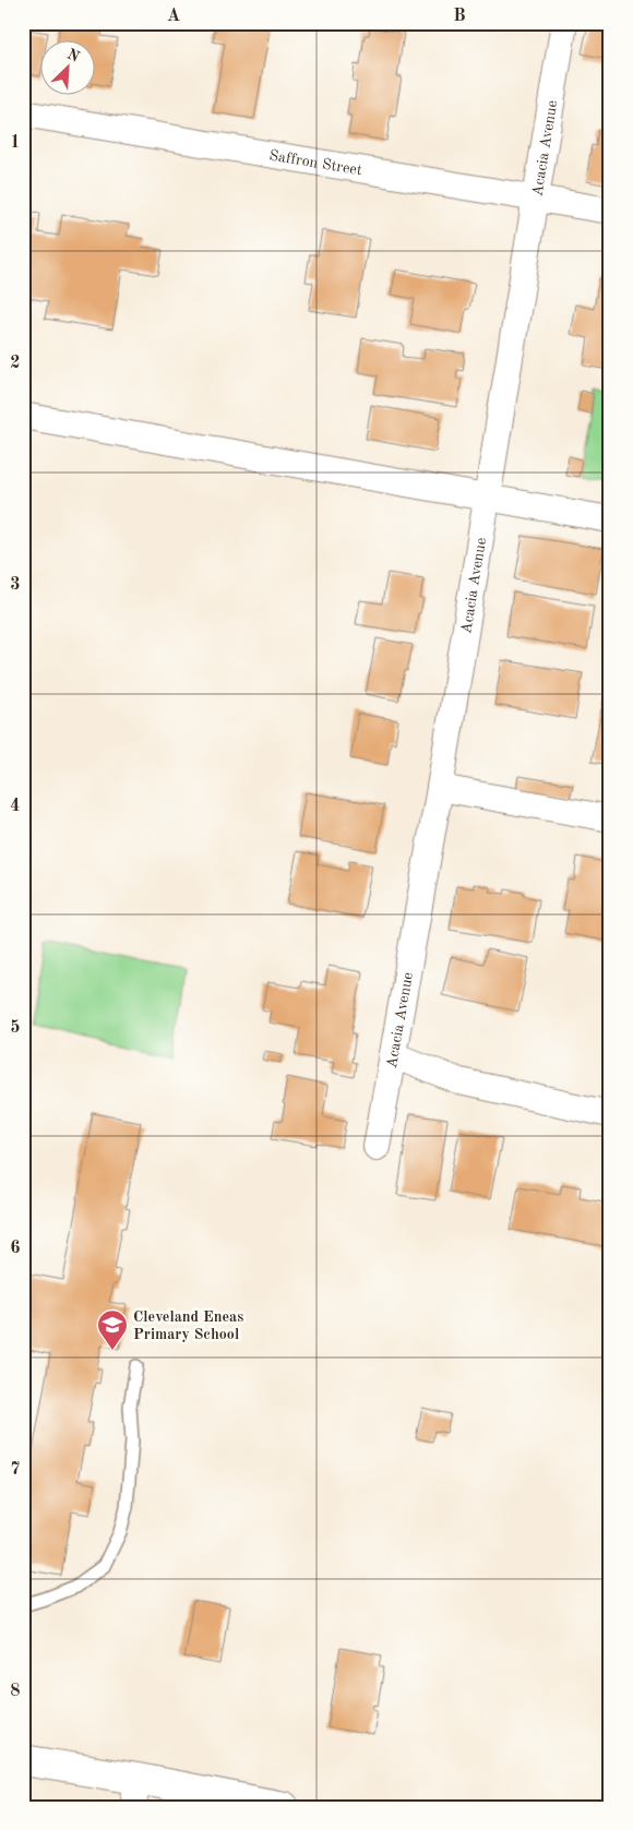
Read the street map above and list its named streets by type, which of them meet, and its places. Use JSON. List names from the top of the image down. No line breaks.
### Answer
{"streets":{"street":["Acacia Avenue","Saffron Street"]},"crossings":[["Acacia Avenue","Saffron Street"]],"places":{"school or university":["Cleveland Eneas Primary School"]},"north":"top right","grid":{"columns":["A","B"],"rows":["1","2","3","4","5","6","7","8"]}}
